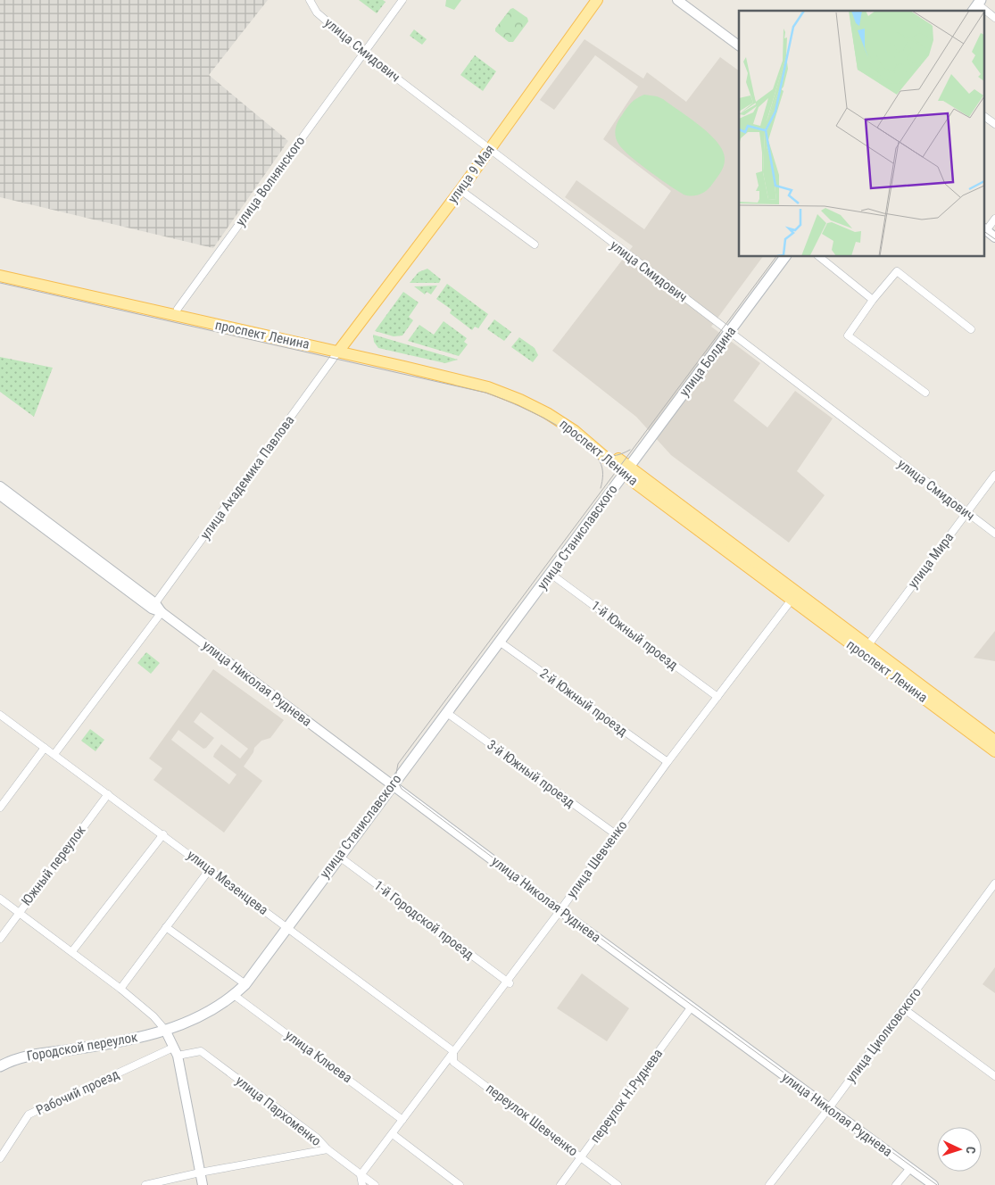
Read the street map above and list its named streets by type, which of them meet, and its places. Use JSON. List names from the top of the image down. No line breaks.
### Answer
{"streets":{"main road":["улица 9 Мая","проспект Ленина","улица Болдина","улица Станиславского","Городской переулок"],"street":["улица Смидович","улица Волнянского","улица Академика Павлова","улица Мира","1-й Южный проезд","улица Николая Руднева","2-й Южный проезд","3-й Южный проезд","улица Шевченко","Южный переулок","улица Мезенцева","1-й Городской проезд","улица Циолковского","улица Клюева","Рабочий проезд","переулок Н.Руднева","улица Пархоменко","переулок Шевченко"]},"crossings":[["улица Смидович","улица 9 Мая"],["улица Смидович","улица Волнянского"],["улица Смидович","улица Болдина"],["улица Смидович","улица Мира"],["улица 9 Мая","проспект Ленина"],["улица 9 Мая","улица Академика Павлова"],["улица Волнянского","проспект Ленина"],["проспект Ленина","улица Болдина"],["проспект Ленина","улица Академика Павлова"],["проспект Ленина","улица Станиславского"],["проспект Ленина","улица Мира"],["проспект Ленина","улица Шевченко"],["улица Болдина","улица Станиславского"],["улица Академика Павлова","улица Николая Руднева"],["улица Станиславского","1-й Южный проезд"],["улица Станиславского","улица Николая Руднева"],["улица Станиславского","2-й Южный проезд"],["улица Станиславского","3-й Южный проезд"],["улица Станиславского","улица Мезенцева"],["улица Станиславского","1-й Городской проезд"],["улица Станиславского","Городской переулок"],["улица Станиславского","улица Клюева"],["1-й Южный проезд","улица Шевченко"],["улица Николая Руднева","улица Шевченко"],["улица Николая Руднева","улица Циолковского"],["улица Николая Руднева","переулок Н.Руднева"],["2-й Южный проезд","улица Шевченко"],["3-й Южный проезд","улица Шевченко"],["улица Шевченко","улица Мезенцева"],["улица Шевченко","1-й Городской проезд"],["улица Шевченко","улица Клюева"],["улица Шевченко","улица Пархоменко"],["улица Шевченко","переулок Шевченко"],["Южный переулок","улица Мезенцева"],["улица Мезенцева","переулок Шевченко"],["Рабочий проезд","улица Пархоменко"],["переулок Н.Руднева","переулок Шевченко"]],"north":"right"}
